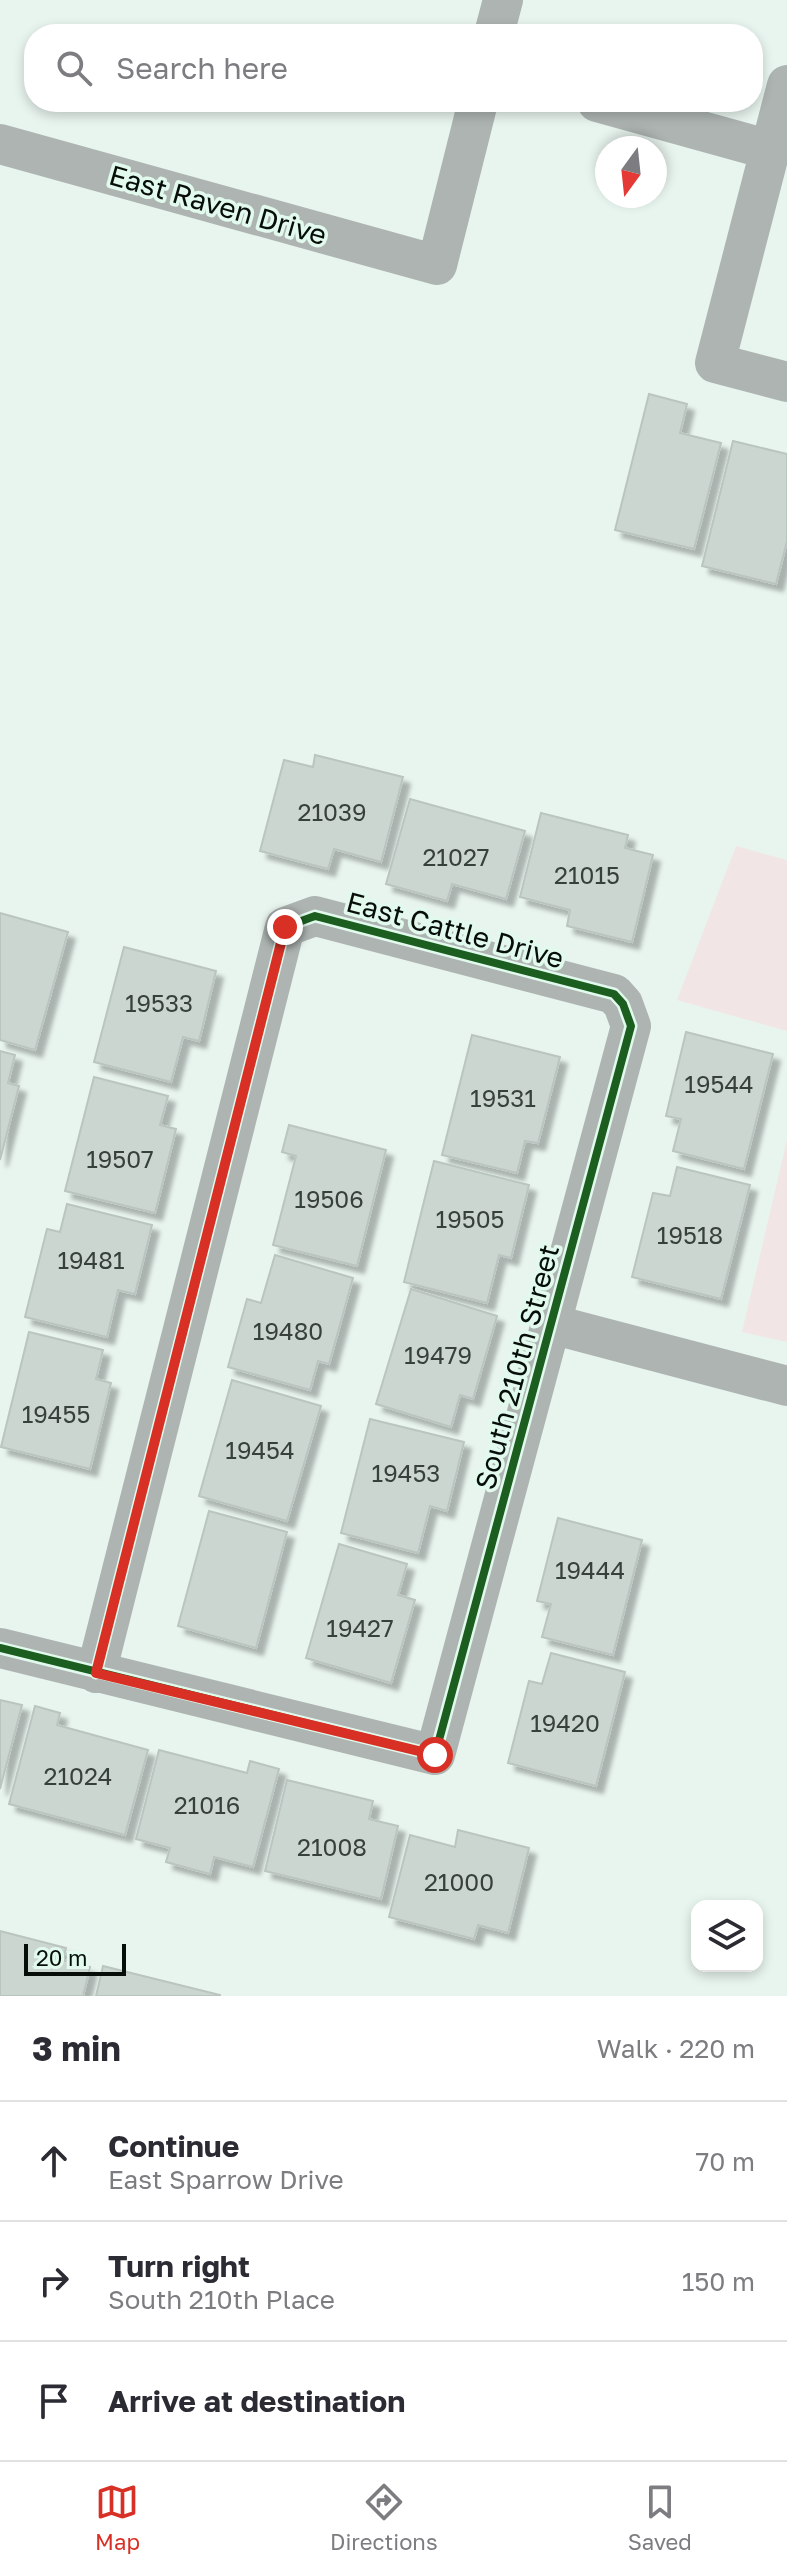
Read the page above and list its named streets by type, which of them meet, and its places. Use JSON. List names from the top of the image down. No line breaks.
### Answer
{"streets":{"street":["East Raven Drive","East Cattle Drive","South 210th Street"]},"crossings":[["East Cattle Drive","South 210th Street"]],"house_numbers":["21039","21027","21015","19533","19544","19531","19507","19506","19505","19518","19481","19480","19479","19455","19454","19453","19444","19427","19420","21024","21016","21008","21000"],"scale_bar":"20 m","north":"bottom","page":{"search":"Search here","scale":"20 m","heading":["3 min","Walk · 220 m"],"list":[["Continue","East Sparrow Drive","70 m"],["Turn right","South 210th Place","150 m"],"Arrive at destination"],"nav":["Map","Directions","Saved"]}}
